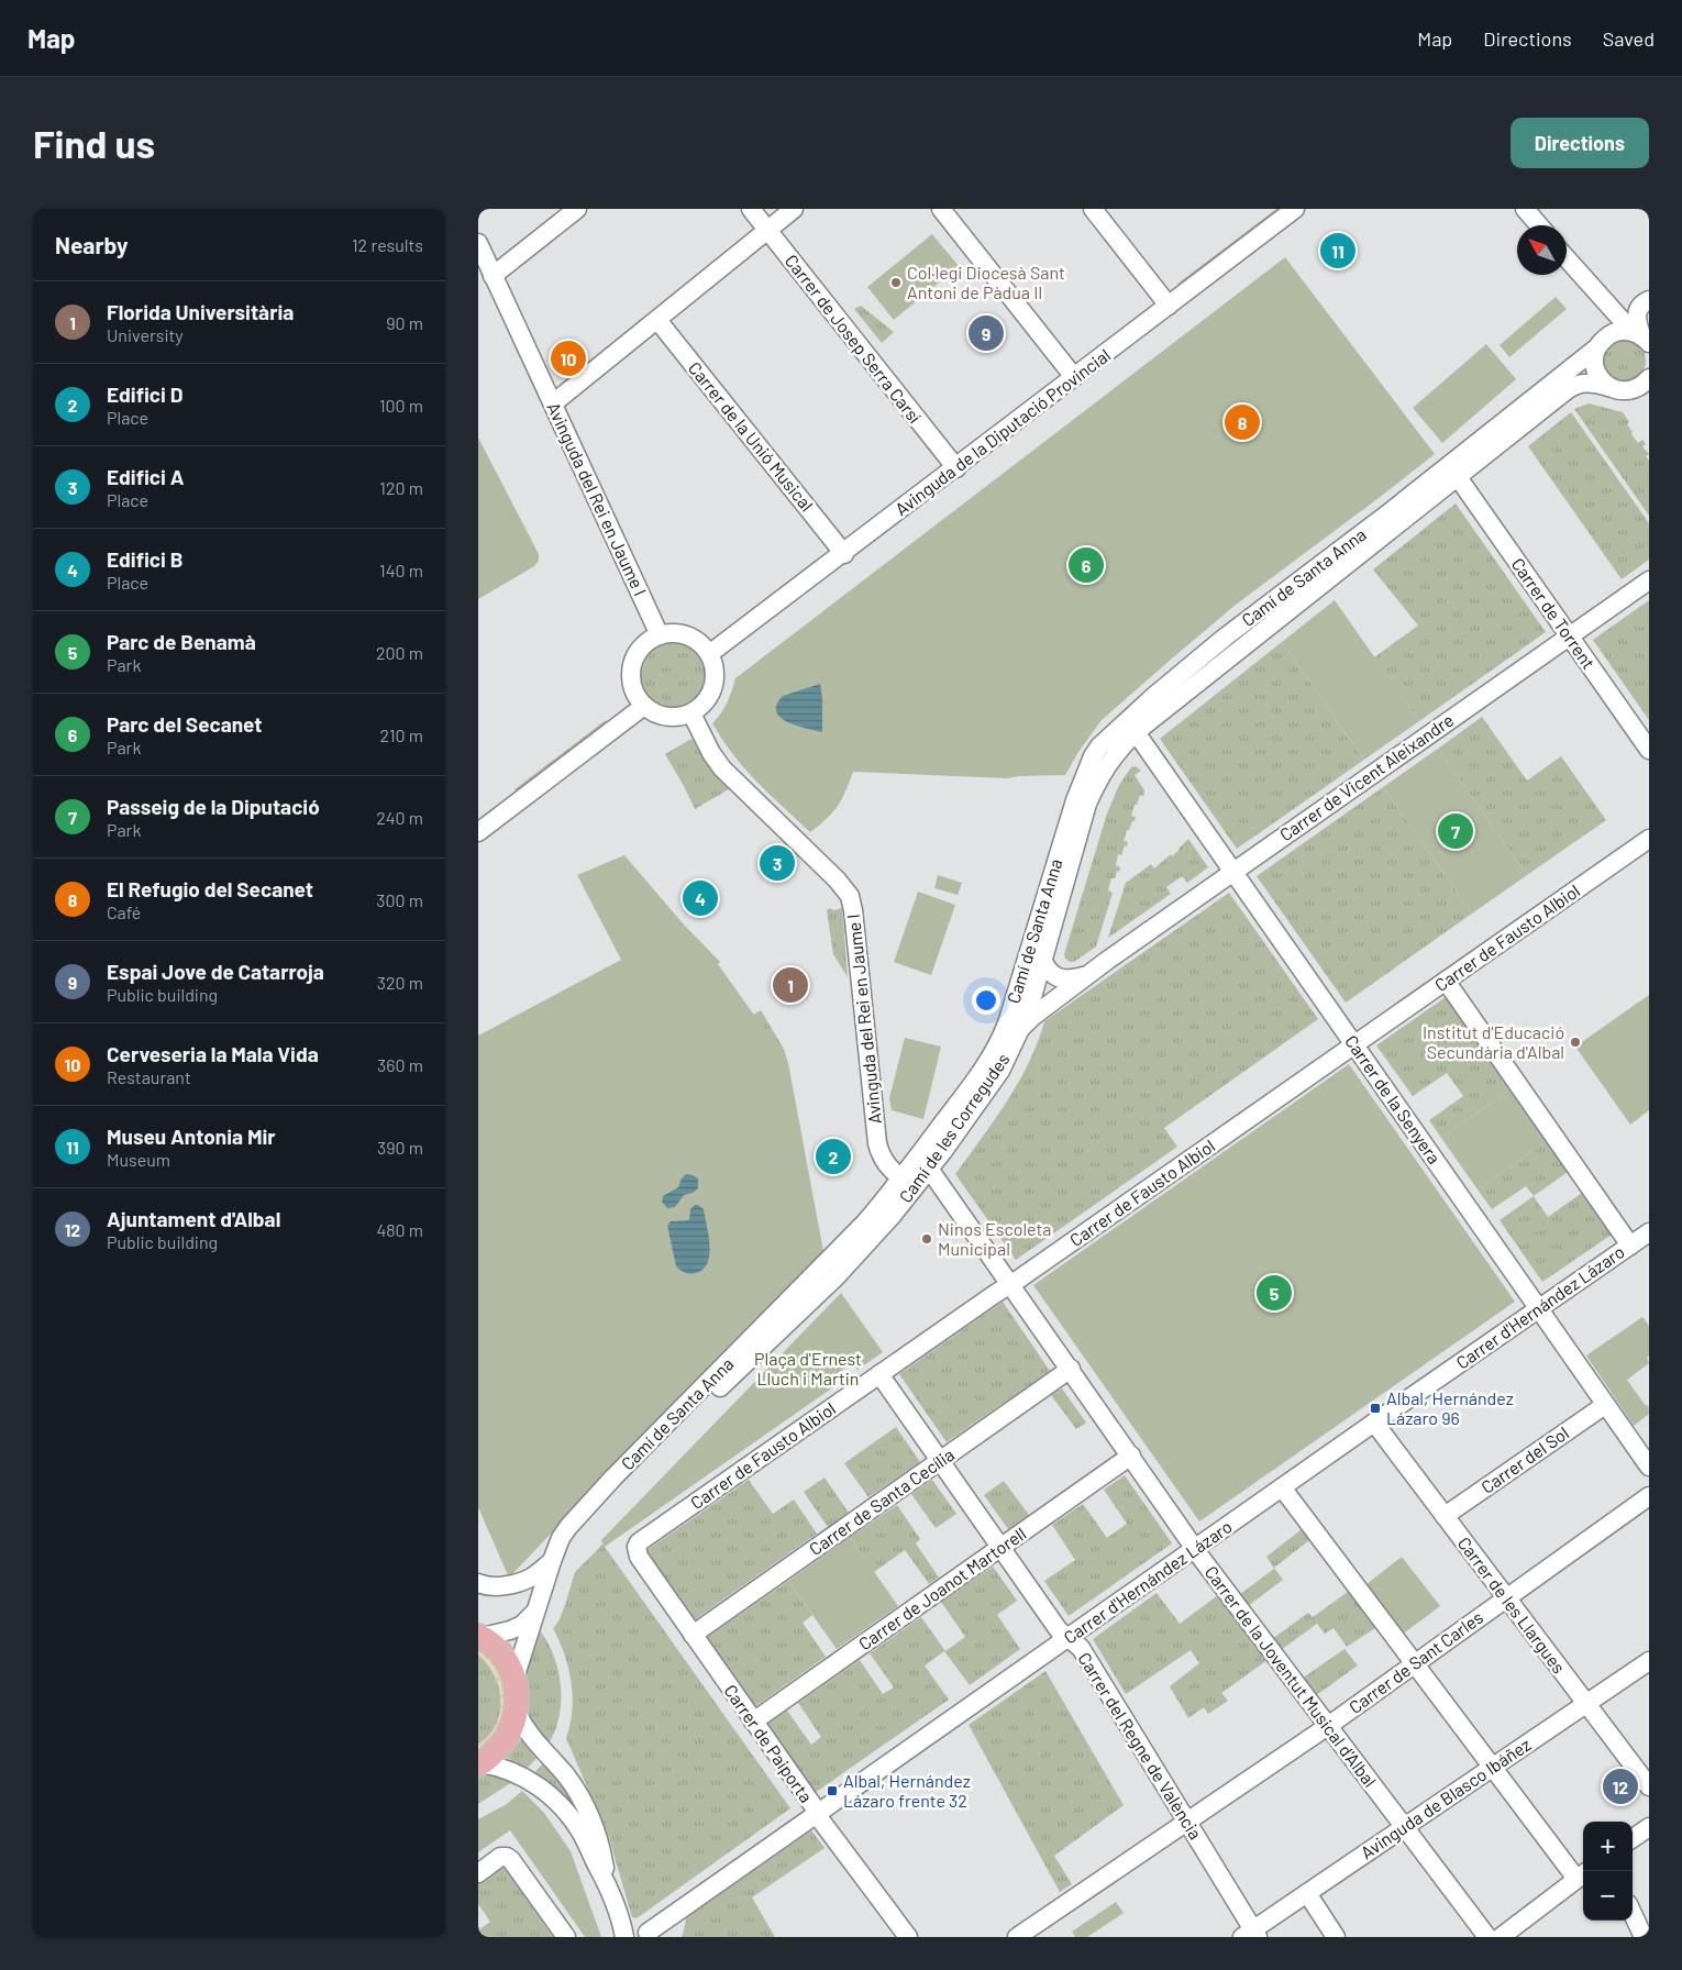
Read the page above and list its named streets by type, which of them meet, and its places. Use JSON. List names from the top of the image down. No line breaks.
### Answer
{"streets":{"street":["Carrer de Josep Serra Carsí","Avinguda de la Diputació Provincial","Carrer de la Unió Musical","Avinguda del Rei en Jaume I","Camí de Santa Anna","Carrer de Torrent","Carrer de Vicent Aleixandre","Carrer de Fausto Albiol","Carrer de la Senyera","Camí de les Corregudes","Carrer d'Hernández Lázaro","Carrer del Sol","Carrer de Santa Cecília","Carrer de Joanot Martorell","Carrer de les Llargues","Carrer de Sant Carles","Carrer de la Joventut Musical d'Albal","Carrer de Paiporta","Carrer del Regne de València","Avinguda de Blasco Ibáñez"]},"crossings":[["Carrer de Josep Serra Carsí","Avinguda de la Diputació Provincial"],["Avinguda de la Diputació Provincial","Carrer de la Unió Musical"],["Avinguda de la Diputació Provincial","Avinguda del Rei en Jaume I"],["Avinguda del Rei en Jaume I","Camí de Santa Anna"],["Camí de Santa Anna","Camí de les Corregudes"],["Carrer de Torrent","Carrer de Vicent Aleixandre"],["Carrer de Torrent","Camí de les Corregudes"],["Carrer de Vicent Aleixandre","Carrer de la Senyera"],["Carrer de Vicent Aleixandre","Camí de les Corregudes"],["Carrer de Fausto Albiol","Carrer de la Senyera"],["Carrer de Fausto Albiol","Carrer de la Joventut Musical d'Albal"],["Carrer de Fausto Albiol","Carrer de Paiporta"],["Carrer de Fausto Albiol","Carrer del Regne de València"],["Carrer de la Senyera","Camí de les Corregudes"],["Carrer de la Senyera","Carrer d'Hernández Lázaro"],["Carrer de la Senyera","Carrer del Sol"],["Camí de les Corregudes","Carrer de la Joventut Musical d'Albal"],["Carrer d'Hernández Lázaro","Carrer de les Llargues"],["Carrer d'Hernández Lázaro","Carrer de la Joventut Musical d'Albal"],["Carrer d'Hernández Lázaro","Carrer de Paiporta"],["Carrer d'Hernández Lázaro","Carrer del Regne de València"],["Carrer del Sol","Carrer de les Llargues"],["Carrer de Santa Cecília","Carrer de la Joventut Musical d'Albal"],["Carrer de Santa Cecília","Carrer de Paiporta"],["Carrer de Santa Cecília","Carrer del Regne de València"],["Carrer de Joanot Martorell","Carrer de la Joventut Musical d'Albal"],["Carrer de Joanot Martorell","Carrer de Paiporta"],["Carrer de Joanot Martorell","Carrer del Regne de València"],["Carrer de les Llargues","Carrer de Sant Carles"],["Carrer de les Llargues","Avinguda de Blasco Ibáñez"],["Carrer de Sant Carles","Carrer de la Joventut Musical d'Albal"],["Carrer de Sant Carles","Carrer del Regne de València"],["Carrer de la Joventut Musical d'Albal","Avinguda de Blasco Ibáñez"],["Carrer del Regne de València","Avinguda de Blasco Ibáñez"]],"parks":["Plaça d'Ernest Lluch i Martin"],"places":{"other":["Col·legi Diocesà Sant Antoni de Pàdua II","Institut d'Educació Secundària d'Albal","Ninos Escoleta Municipal"],"transit":["Albal, Hernández Lázaro 96","Albal, Hernández Lázaro frente 32"]},"north":"top left","page":{"header":"Map","nav":["Map","Directions","Saved"],"buttons":"Directions","title":"Find us","heading":["Nearby","12 results"],"pins":["11","9","10","8","6","7","3","4","1","2","5","12"],"list":[{"mark":"1","name":"Florida Universitària","note":"University","value":"90 m"},{"mark":"2","name":"Edifici D","note":"Place","value":"100 m"},{"mark":"3","name":"Edifici A","note":"Place","value":"120 m"},{"mark":"4","name":"Edifici B","note":"Place","value":"140 m"},{"mark":"5","name":"Parc de Benamà","note":"Park","value":"200 m"},{"mark":"6","name":"Parc del Secanet","note":"Park","value":"210 m"},{"mark":"7","name":"Passeig de la Diputació","note":"Park","value":"240 m"},{"mark":"8","name":"El Refugio del Secanet","note":"Café","value":"300 m"},{"mark":"9","name":"Espai Jove de Catarroja","note":"Public building","value":"320 m"},{"mark":"10","name":"Cerveseria la Mala Vida","note":"Restaurant","value":"360 m"},{"mark":"11","name":"Museu Antonia Mir","note":"Museum","value":"390 m"},{"mark":"12","name":"Ajuntament d'Albal","note":"Public building","value":"480 m"}],"map_buttons":["+","−"]}}
